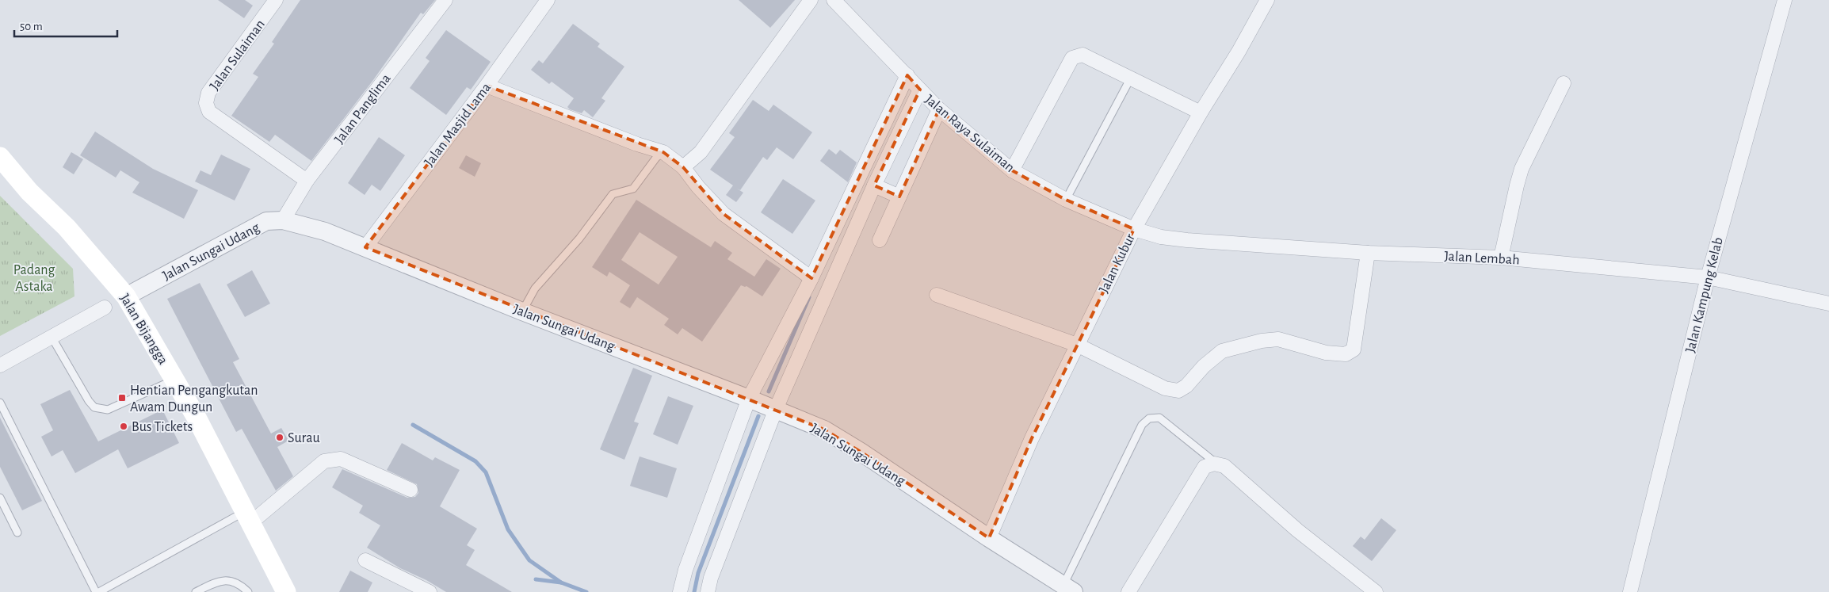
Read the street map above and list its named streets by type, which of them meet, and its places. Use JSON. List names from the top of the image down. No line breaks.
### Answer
{"streets":{"main road":["Jalan Bijangga"],"street":["Jalan Sulaiman","Jalan Panglima","Jalan Masjid Lama","Jalan Raya Sulaiman","Jalan Sungai Udang","Jalan Lembah","Jalan Kubur","Jalan Kampung Kelab"]},"crossings":[["Jalan Sulaiman","Jalan Panglima"],["Jalan Panglima","Jalan Sungai Udang"],["Jalan Masjid Lama","Jalan Sungai Udang"],["Jalan Raya Sulaiman","Jalan Lembah"],["Jalan Raya Sulaiman","Jalan Kubur"],["Jalan Sungai Udang","Jalan Kubur"],["Jalan Sungai Udang","Jalan Bijangga"],["Jalan Lembah","Jalan Kubur"],["Jalan Lembah","Jalan Kampung Kelab"]],"parks":["Padang Astaka"],"places":{"transit":["Hentian Pengangkutan Awam Dungun"],"other":["Bus Tickets","Surau"]},"scale_bar":"50 m"}
